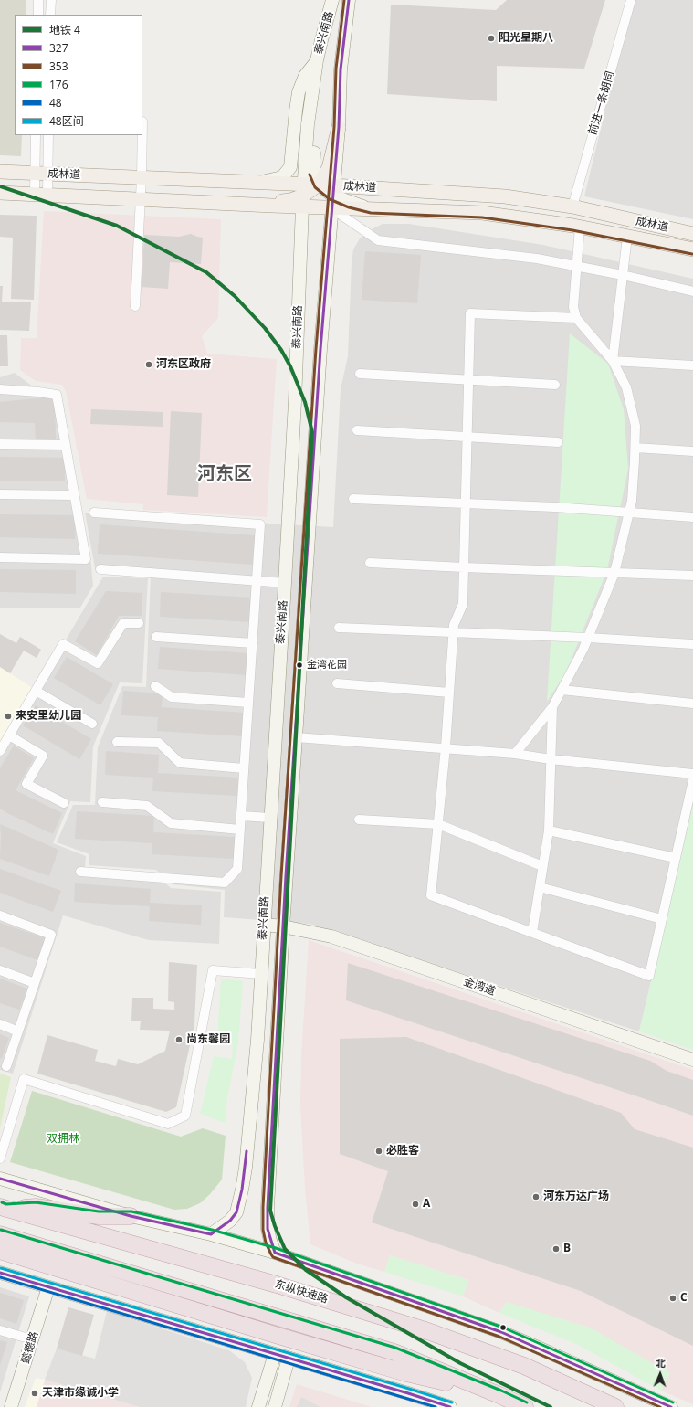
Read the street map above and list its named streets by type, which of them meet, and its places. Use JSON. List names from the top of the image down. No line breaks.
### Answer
{"streets":{"highway":["东纵快速路"],"main road":["泰兴南路","成林道","金湾道","懿德路"],"street":["前进一条胡同"]},"crossings":[["泰兴南路","成林道"],["泰兴南路","金湾道"],["前进一条胡同","成林道"]],"districts":["河东区"],"parks":["双拥林"],"places":["阳光星期八","河东区政府","金湾花园","来安里幼儿园","尚东馨园","必胜客","河东万达广场","A","B","C","天津市缘诚小学"],"lines":["transit line 327","transit line 353","metro line 4","transit line 176","transit line 48区间","transit line 48"],"legend":["地铁 4","327","353","176","48","48区间"],"north":"top"}
